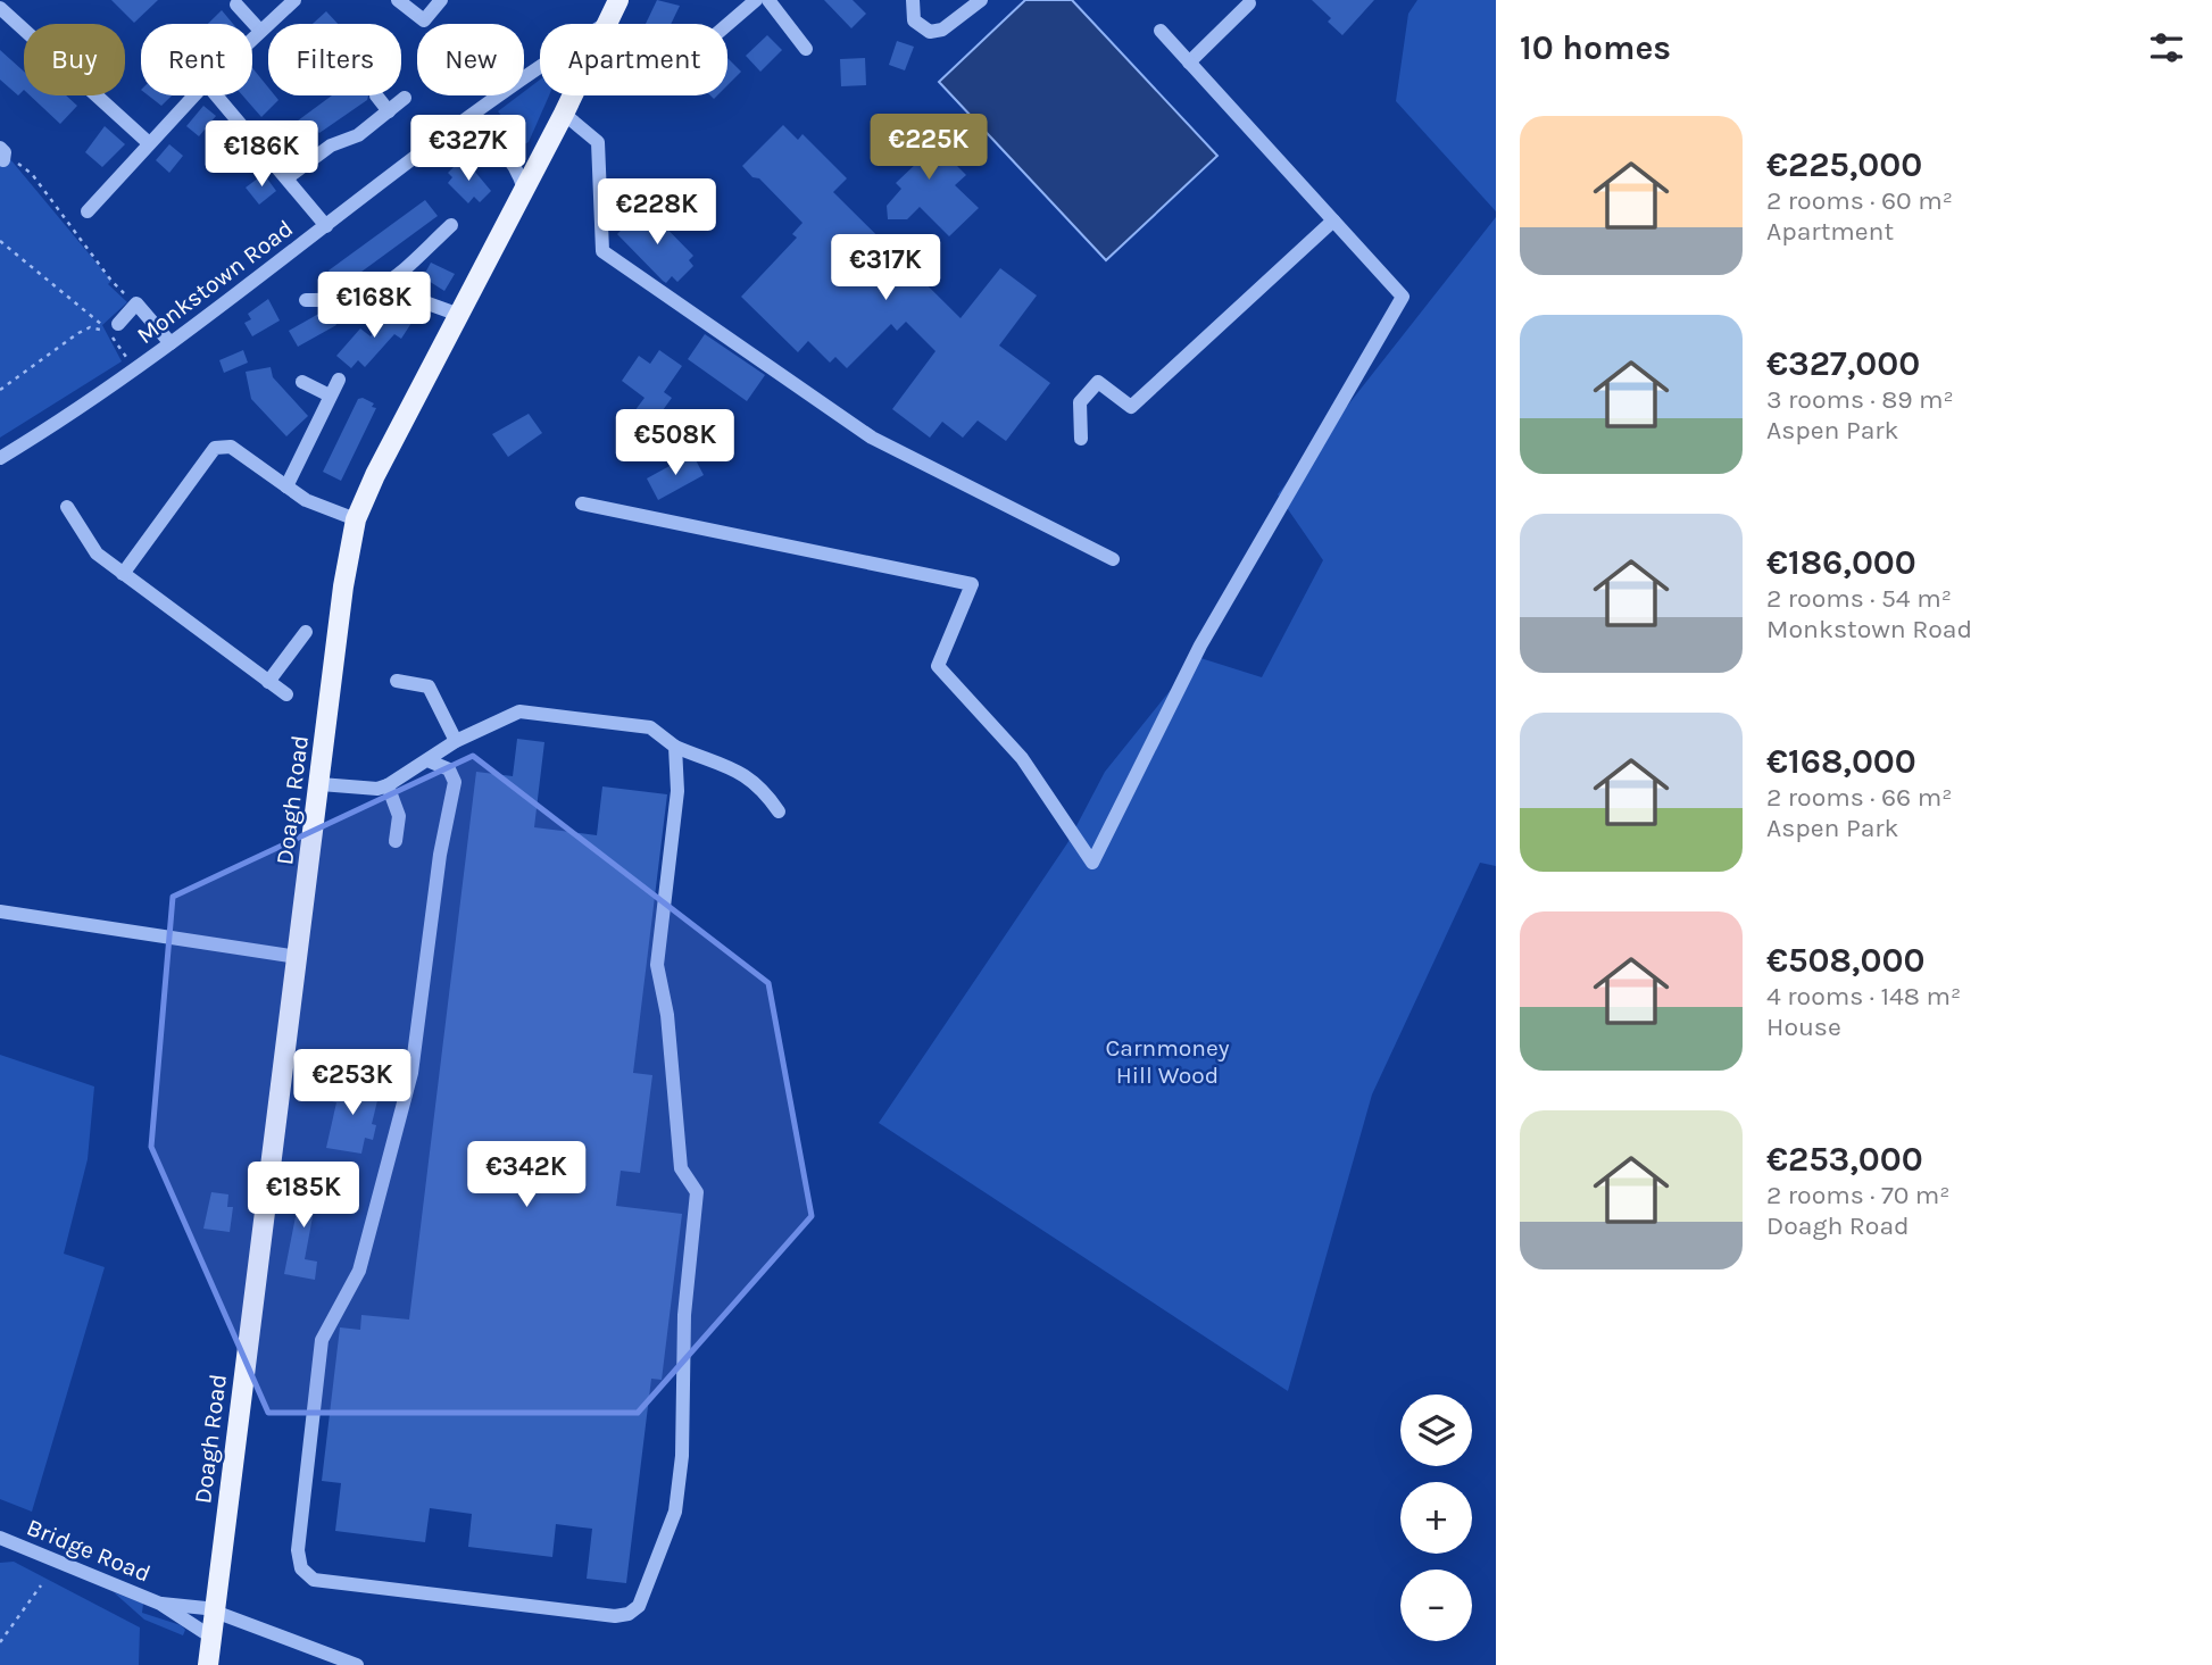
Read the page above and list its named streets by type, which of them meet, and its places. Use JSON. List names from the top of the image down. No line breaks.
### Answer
{"streets":{"main road":["Doagh Road"],"street":["Monkstown Road","Bridge Road"]},"crossings":[["Monkstown Road","Doagh Road"],["Doagh Road","Bridge Road"]],"parks":["Carnmoney Hill Wood"],"page":{"heading":"10 homes","chip":["Buy","Rent","Filters","New","Apartment"],"list":[{"name":"€225,000","note":"2 rooms · 60 m² · Apartment"},{"name":"€327,000","note":"3 rooms · 89 m² · Aspen Park"},{"name":"€186,000","note":"2 rooms · 54 m² · Monkstown Road"},{"name":"€168,000","note":"2 rooms · 66 m² · Aspen Park"},{"name":"€508,000","note":"4 rooms · 148 m² · House"},{"name":"€253,000","note":"2 rooms · 70 m² · Doagh Road"}],"price":["€225K","€327K","€186K","€228K","€317K","€168K","€508K","€253K","€342K","€185K"],"map_buttons":["+","−"]}}
